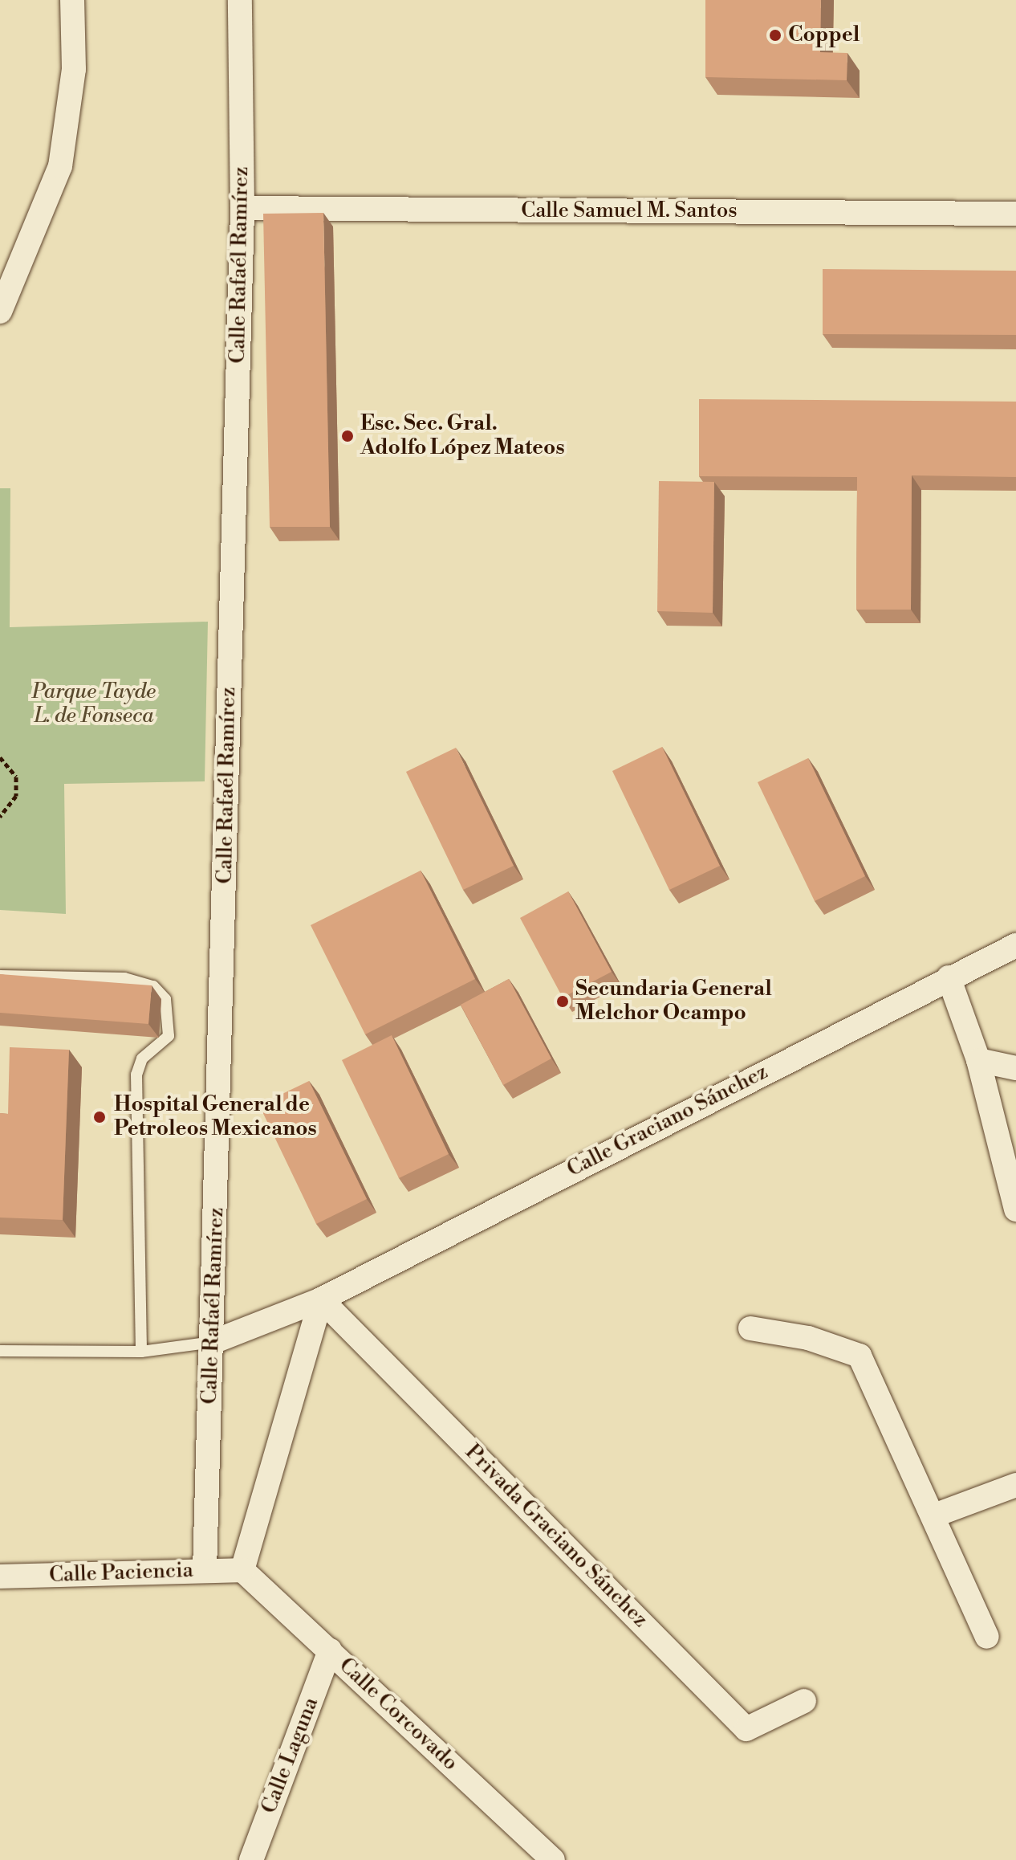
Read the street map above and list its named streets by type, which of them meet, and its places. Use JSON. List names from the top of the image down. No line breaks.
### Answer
{"streets":{"street":["Calle Samuel M. Santos","Calle Rafaél Ramírez","Calle Graciano Sánchez","Privada Graciano Sánchez","Calle Paciencia","Calle Corcovado","Calle Laguna"]},"crossings":[["Calle Samuel M. Santos","Calle Rafaél Ramírez"],["Calle Rafaél Ramírez","Calle Graciano Sánchez"],["Calle Rafaél Ramírez","Calle Paciencia"],["Calle Graciano Sánchez","Privada Graciano Sánchez"],["Calle Paciencia","Calle Corcovado"],["Calle Corcovado","Calle Laguna"]],"parks":["Parque Tayde L. de Fonseca"],"places":["Coppel","Esc. Sec. Gral. Adolfo López Mateos","Secundaria General Melchor Ocampo","Hospital General de Petroleos Mexicanos"]}
